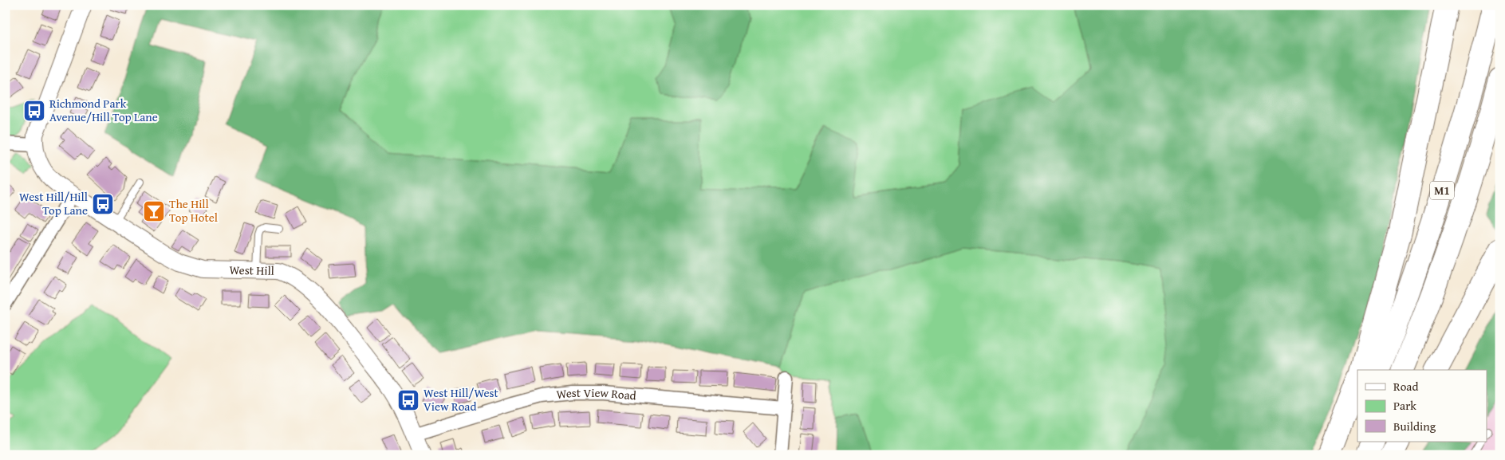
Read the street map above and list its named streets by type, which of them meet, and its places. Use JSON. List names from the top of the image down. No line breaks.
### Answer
{"streets":{"highway":["M1"],"street":["West Hill","West View Road"]},"crossings":[["West Hill","West View Road"]],"places":{"bus stop":["Richmond Park Avenue/Hill Top Lane","West Hill/Hill Top Lane","West Hill/West View Road"],"bar":["The Hill Top Hotel"]},"legend":["Road","Park","Building"]}
